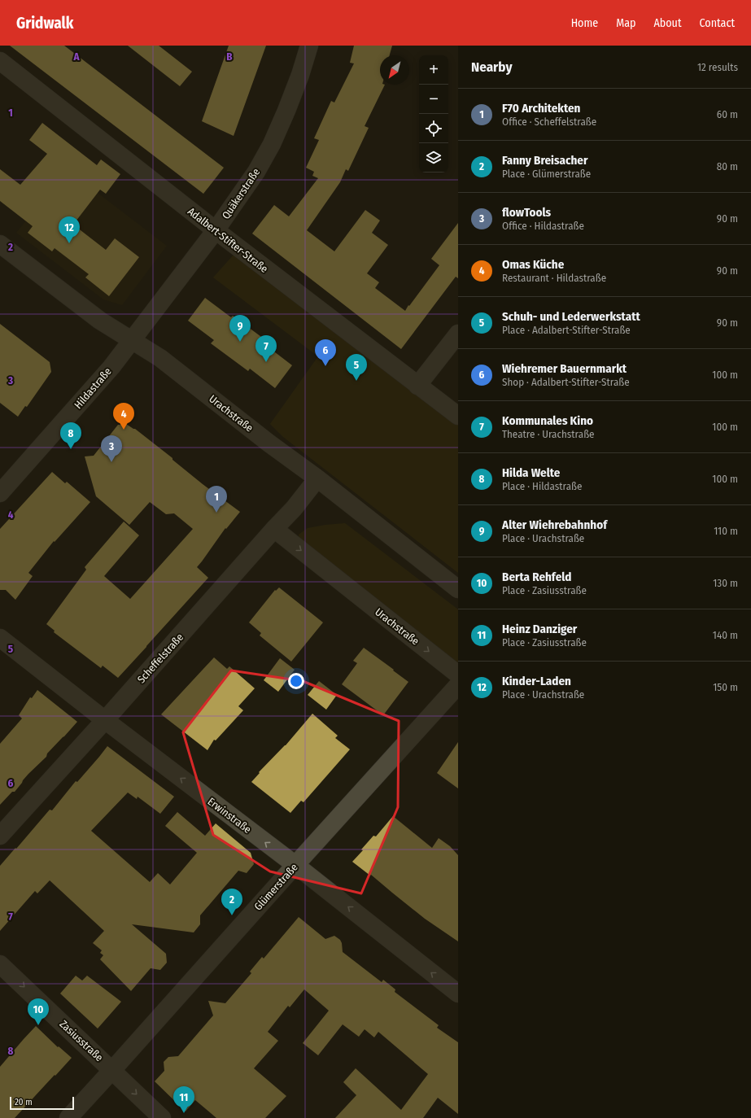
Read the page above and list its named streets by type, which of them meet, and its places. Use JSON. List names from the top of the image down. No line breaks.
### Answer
{"streets":{"street":["Quäkerstraße","Adalbert-Stifter-Straße","Hildastraße","Urachstraße","Scheffelstraße","Erwinstraße","Glümerstraße","Zasiusstraße"]},"crossings":[["Quäkerstraße","Adalbert-Stifter-Straße"],["Quäkerstraße","Hildastraße"],["Quäkerstraße","Urachstraße"],["Hildastraße","Urachstraße"],["Urachstraße","Scheffelstraße"],["Scheffelstraße","Erwinstraße"],["Erwinstraße","Glümerstraße"],["Glümerstraße","Zasiusstraße"]],"one_way":["Erwinstraße","Zasiusstraße"],"scale_bar":"20 m","north":"bottom left","page":{"header":"Gridwalk","nav":["Home","Map","About","Contact"],"heading":["Nearby","12 results"],"map_buttons":["+","−"],"list":[{"mark":"1","name":"F70 Architekten","note":"Office · Scheffelstraße","value":"60 m"},{"mark":"2","name":"Fanny Breisacher","note":"Place · Glümerstraße","value":"80 m"},{"mark":"3","name":"flowTools","note":"Office · Hildastraße","value":"90 m"},{"mark":"4","name":"Omas Küche","note":"Restaurant · Hildastraße","value":"90 m"},{"mark":"5","name":"Schuh- und Lederwerkstatt","note":"Place · Adalbert-Stifter-Straße","value":"90 m"},{"mark":"6","name":"Wiehremer Bauernmarkt","note":"Shop · Adalbert-Stifter-Straße","value":"100 m"},{"mark":"7","name":"Kommunales Kino","note":"Theatre · Urachstraße","value":"100 m"},{"mark":"8","name":"Hilda Welte","note":"Place · Hildastraße","value":"100 m"},{"mark":"9","name":"Alter Wiehrebahnhof","note":"Place · Urachstraße","value":"110 m"},{"mark":"10","name":"Berta Rehfeld","note":"Place · Zasiusstraße","value":"130 m"},{"mark":"11","name":"Heinz Danziger","note":"Place · Zasiusstraße","value":"140 m"},{"mark":"12","name":"Kinder-Laden","note":"Place · Urachstraße","value":"150 m"}],"pins":["12","9","7","6","5","4","8","3","1","2","10","11"],"scale":"20 m"},"grid":{"columns":["A","B"],"rows":["1","2","3","4","5","6","7","8"]}}
